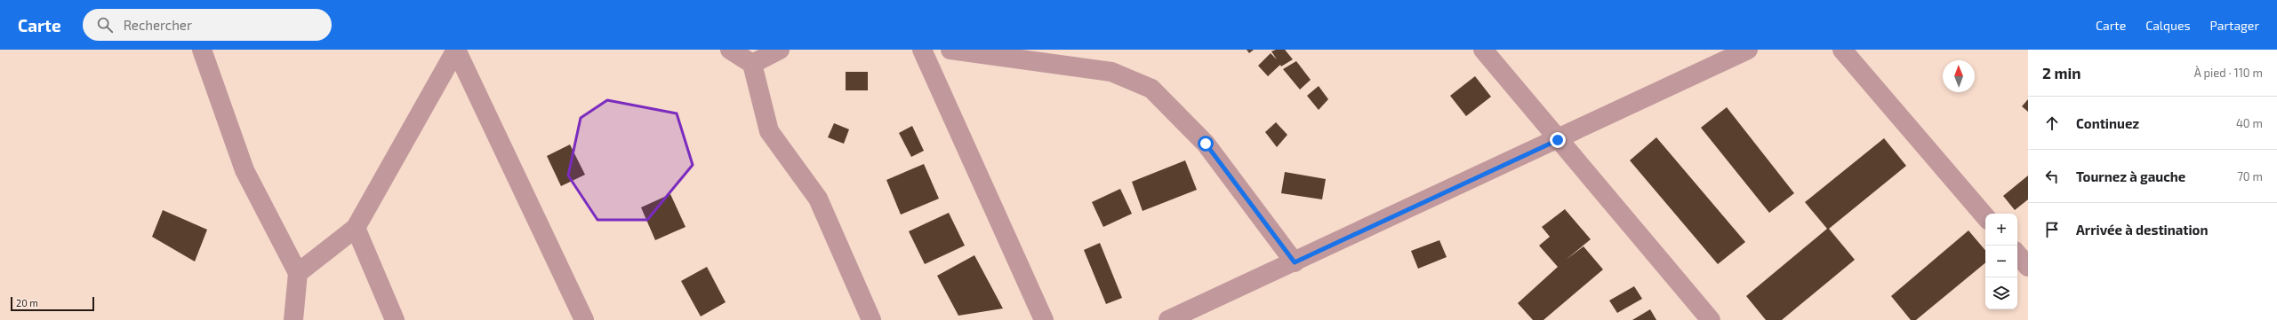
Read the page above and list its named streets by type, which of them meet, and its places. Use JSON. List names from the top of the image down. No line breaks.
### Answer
{"scale_bar":"20 m","north":"top","page":{"header":"Carte","search":"Rechercher","nav":["Carte","Calques","Partager"],"heading":["2 min","À pied · 110 m"],"list":[["Continuez","40 m"],["Tournez à gauche","70 m"],"Arrivée à destination"],"map_buttons":["+","−"],"scale":"20 m"}}
